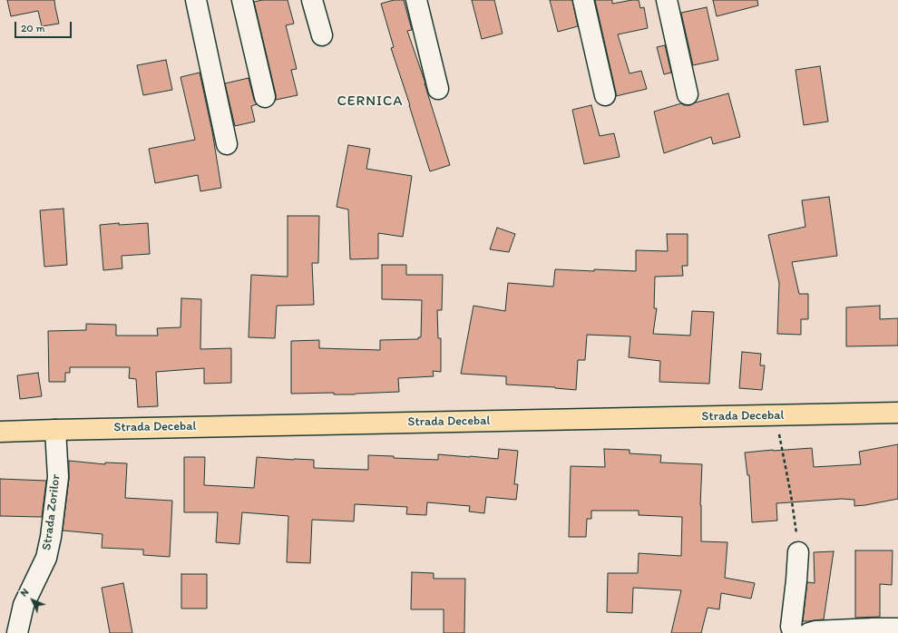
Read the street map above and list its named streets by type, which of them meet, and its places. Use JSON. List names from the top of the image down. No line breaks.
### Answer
{"streets":{"main road":["Strada Decebal"],"street":["Strada Zorilor"]},"crossings":[["Strada Decebal","Strada Zorilor"]],"districts":["CERNICA"],"scale_bar":"20 m","north":"top left"}
